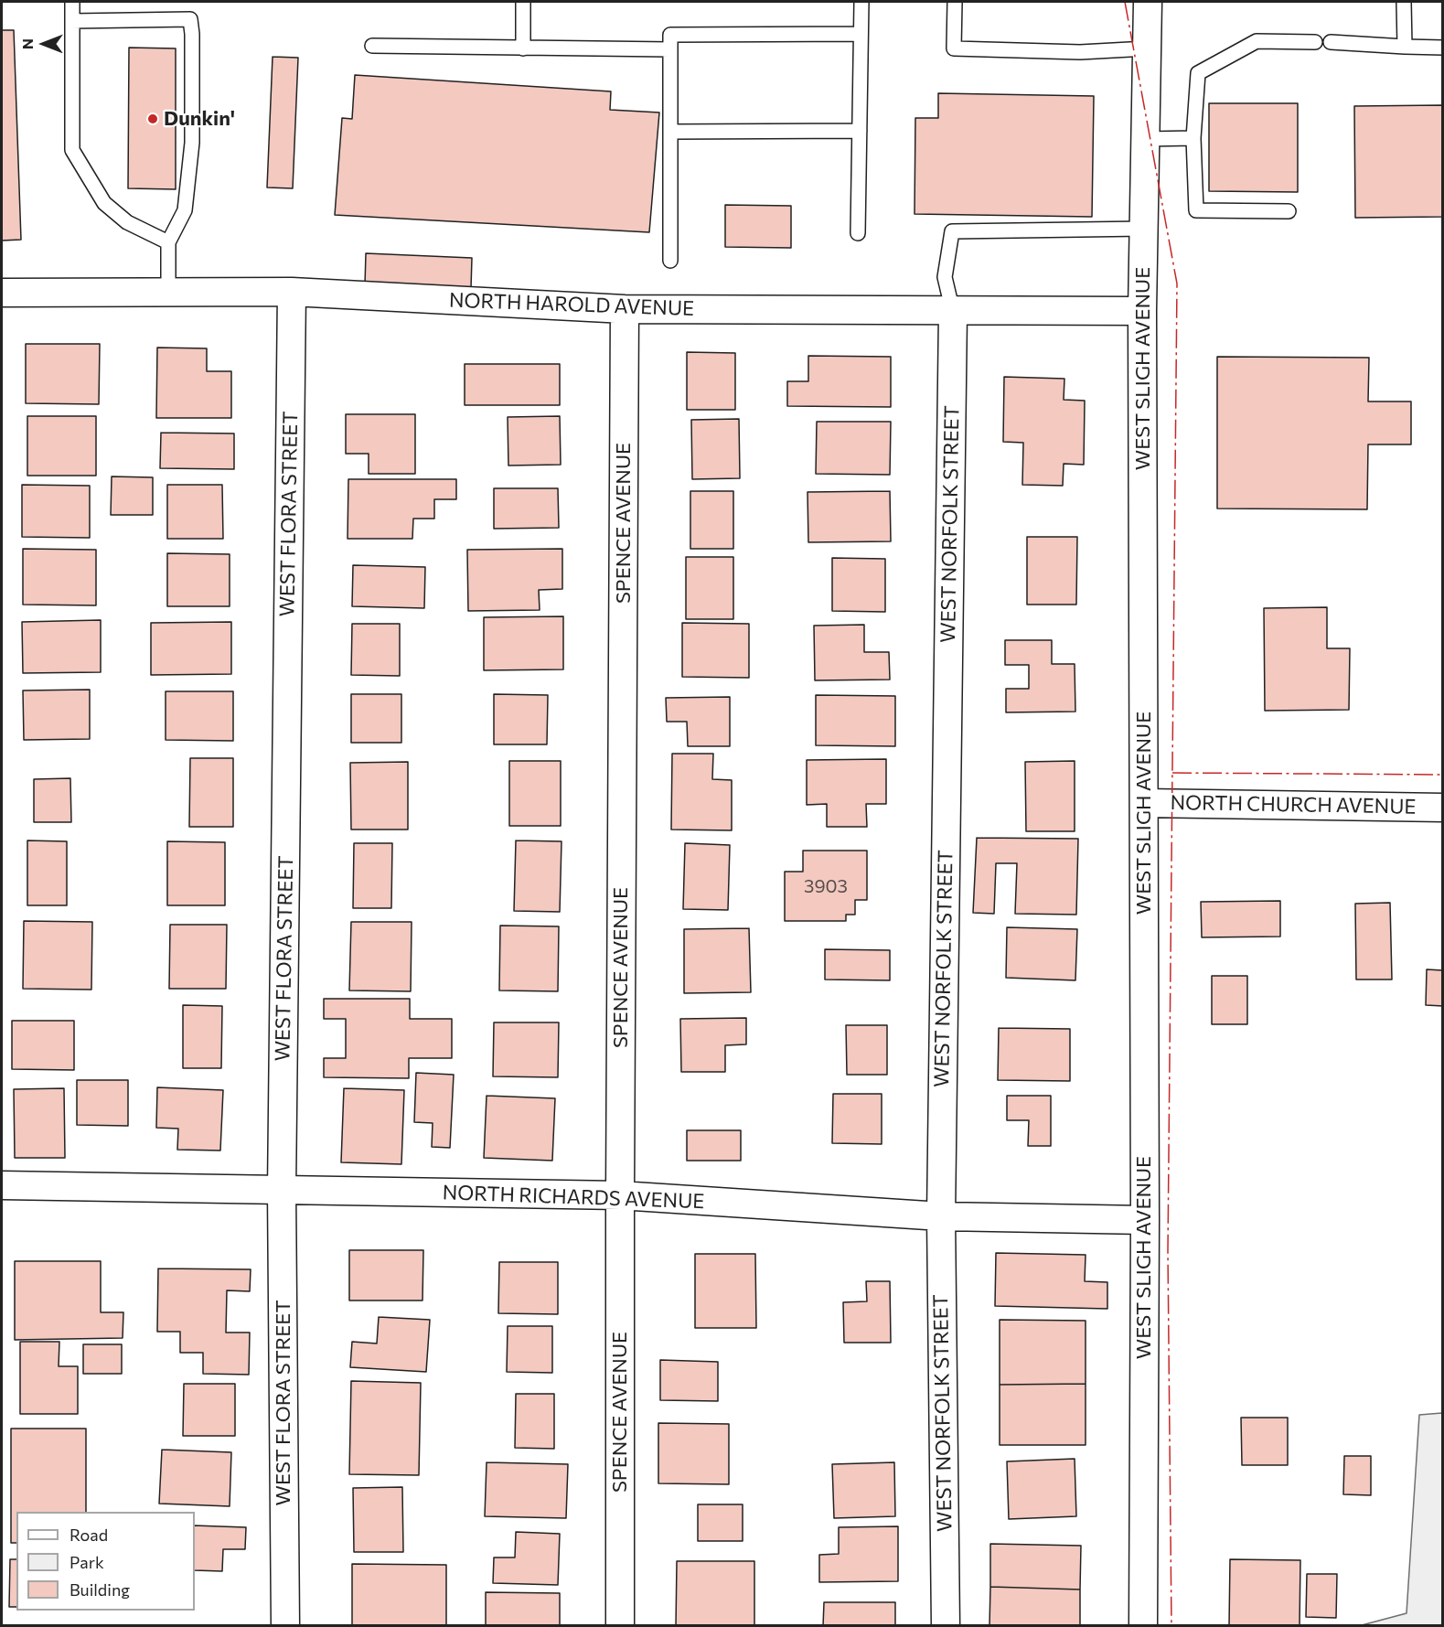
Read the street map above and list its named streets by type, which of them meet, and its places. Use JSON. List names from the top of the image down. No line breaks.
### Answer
{"streets":{"street":["NORTH HAROLD AVENUE","WEST SLIGH AVENUE","WEST FLORA STREET","SPENCE AVENUE","WEST NORFOLK STREET","NORTH CHURCH AVENUE","NORTH RICHARDS AVENUE"]},"crossings":[["NORTH HAROLD AVENUE","WEST SLIGH AVENUE"],["NORTH HAROLD AVENUE","WEST FLORA STREET"],["NORTH HAROLD AVENUE","SPENCE AVENUE"],["NORTH HAROLD AVENUE","WEST NORFOLK STREET"],["WEST SLIGH AVENUE","NORTH CHURCH AVENUE"],["WEST SLIGH AVENUE","NORTH RICHARDS AVENUE"],["WEST FLORA STREET","NORTH RICHARDS AVENUE"],["SPENCE AVENUE","NORTH RICHARDS AVENUE"],["WEST NORFOLK STREET","NORTH RICHARDS AVENUE"]],"places":["Dunkin'"],"house_numbers":["3903"],"legend":["Road","Park","Building"],"north":"left"}
